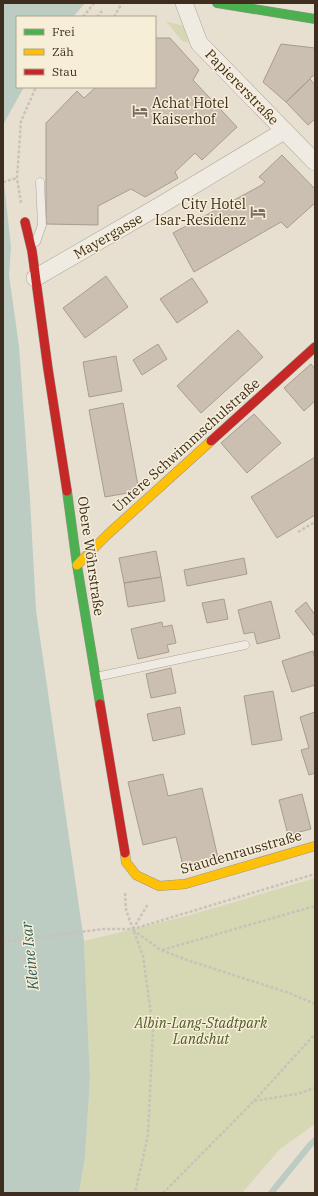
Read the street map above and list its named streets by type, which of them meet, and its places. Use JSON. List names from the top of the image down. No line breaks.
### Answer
{"streets":{"street":["Papiererstraße","Mayergasse","Untere Schwimmschulstraße","Obere Wöhrstraße","Staudenrausstraße"]},"crossings":[["Papiererstraße","Mayergasse"],["Mayergasse","Obere Wöhrstraße"],["Untere Schwimmschulstraße","Obere Wöhrstraße"]],"water":["Kleine Isar"],"parks":["Albin-Lang-Stadtpark Landshut"],"places":{"hotel":["Achat Hotel Kaiserhof","City Hotel Isar-Residenz"]},"legend":["Frei","Zäh","Stau"]}
